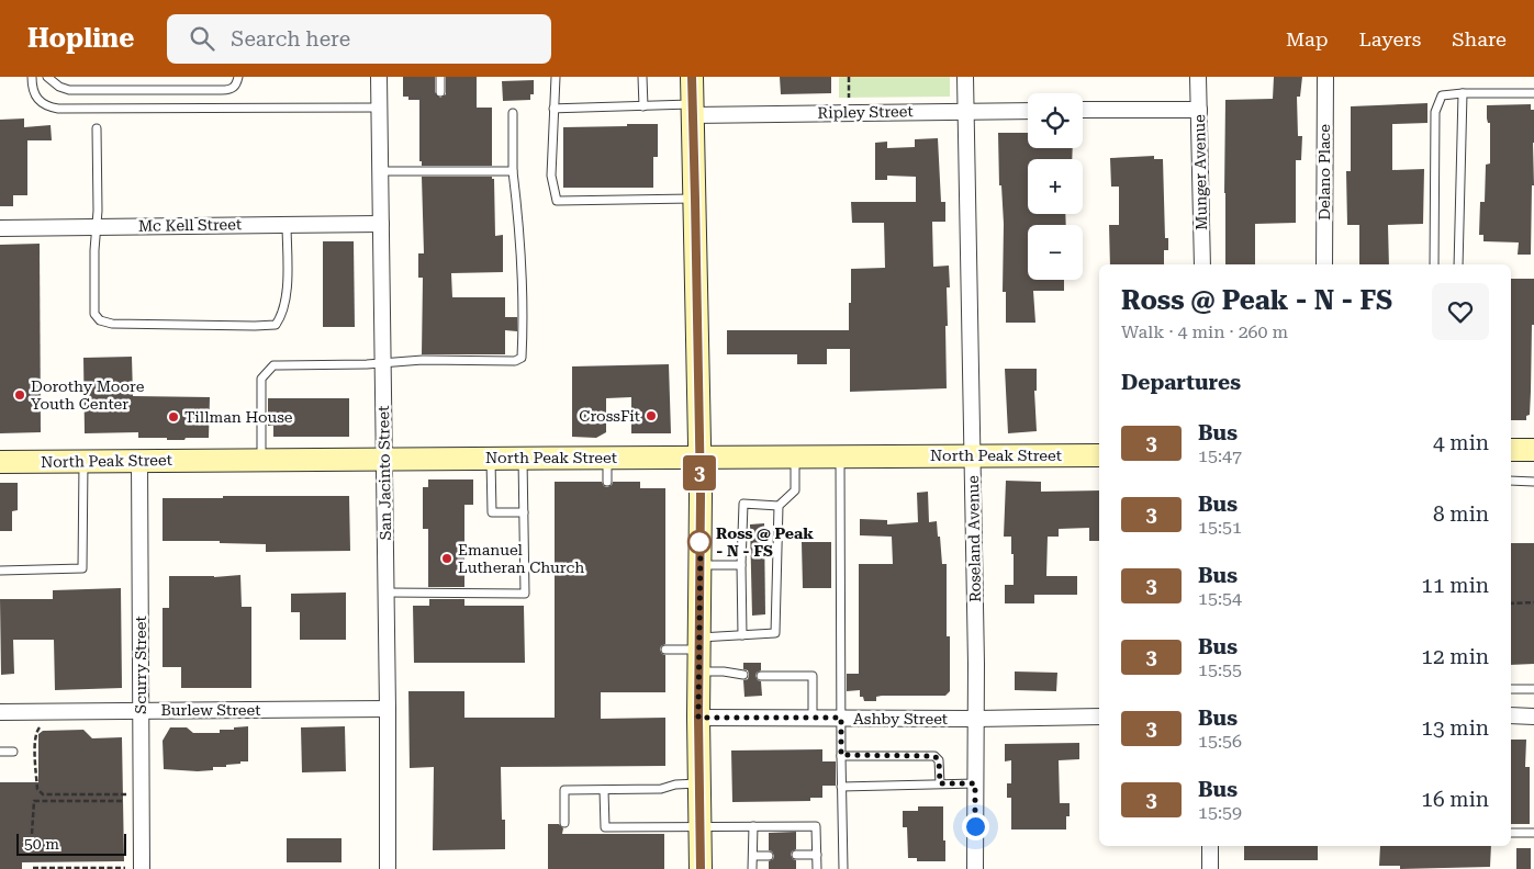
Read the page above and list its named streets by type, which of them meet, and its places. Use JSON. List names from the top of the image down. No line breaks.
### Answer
{"streets":{"main road":["North Peak Street"],"street":["Ripley Street","Munger Avenue","Delano Place","Mc Kell Street","San Jacinto Street","Roseland Avenue","Scurry Street","Burlew Street","Ashby Street"]},"crossings":[["Ripley Street","Roseland Avenue"],["Mc Kell Street","San Jacinto Street"],["North Peak Street","San Jacinto Street"],["North Peak Street","Roseland Avenue"],["North Peak Street","Scurry Street"],["San Jacinto Street","Burlew Street"],["Roseland Avenue","Ashby Street"],["Scurry Street","Burlew Street"]],"places":["Dorothy Moore Youth Center","CrossFit","Tillman House","Ross @ Peak - N - FS","Emanuel Lutheran Church"],"lines":["bus line 3"],"scale_bar":"50 m","page":{"header":"Hopline","search":"Search here","nav":["Map","Layers","Share"],"on_map":"3","map_buttons":["+","−"],"heading":[["Ross @ Peak - N - FS","Walk · 4 min · 260 m"],"Departures"],"list":[{"mark":"3","name":"Bus","note":"15:47","value":"4 min"},{"mark":"3","name":"Bus","note":"15:51","value":"8 min"},{"mark":"3","name":"Bus","note":"15:54","value":"11 min"},{"mark":"3","name":"Bus","note":"15:55","value":"12 min"},{"mark":"3","name":"Bus","note":"15:56","value":"13 min"},{"mark":"3","name":"Bus","note":"15:59","value":"16 min"}],"scale":"50 m"}}
